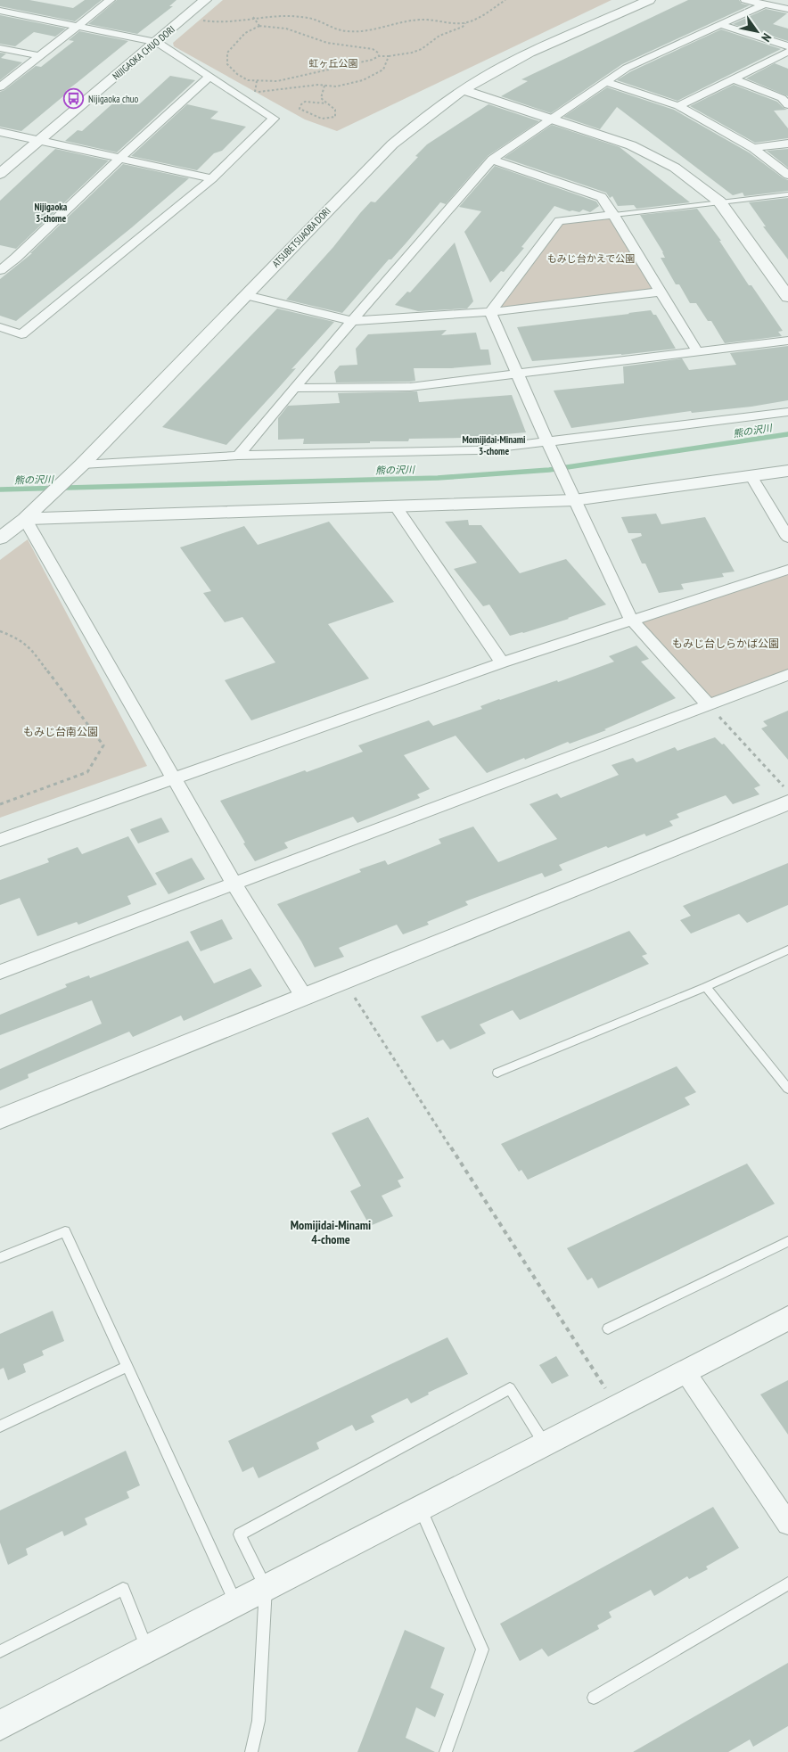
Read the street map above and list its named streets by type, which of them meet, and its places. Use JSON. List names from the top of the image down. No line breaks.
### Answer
{"streets":{"street":["NIJIGAOKA CHUO DORI","ATSUBETSUAOBA DORI"]},"districts":["Nijigaoka 3-chome","Momijidai-Minami 3-chome","Momijidai-Minami 4-chome"],"water":["熊の沢川"],"parks":["虹ヶ丘公園","もみじ台かえで公園","もみじ台しらかば公園","もみじ台南公園"],"places":{"bus stop":["Nijigaoka chuo"]},"north":"bottom right"}
